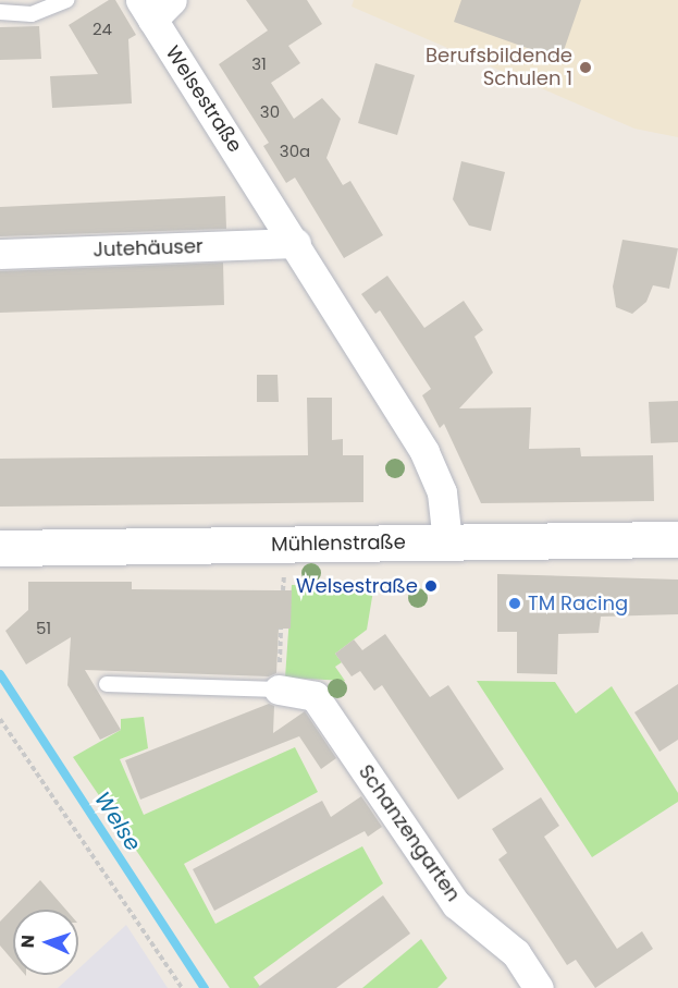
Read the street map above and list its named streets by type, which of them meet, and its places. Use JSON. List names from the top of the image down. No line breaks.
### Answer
{"streets":{"main road":["Mühlenstraße"],"street":["Welsestraße","Jutehäuser","Schanzengarten"]},"crossings":[["Welsestraße","Jutehäuser"],["Welsestraße","Mühlenstraße"]],"water":["Welse"],"places":["Berufsbildende Schulen 1","Welsestraße","TM Racing"],"house_numbers":["24","31","30","30a","51"],"north":"left"}
